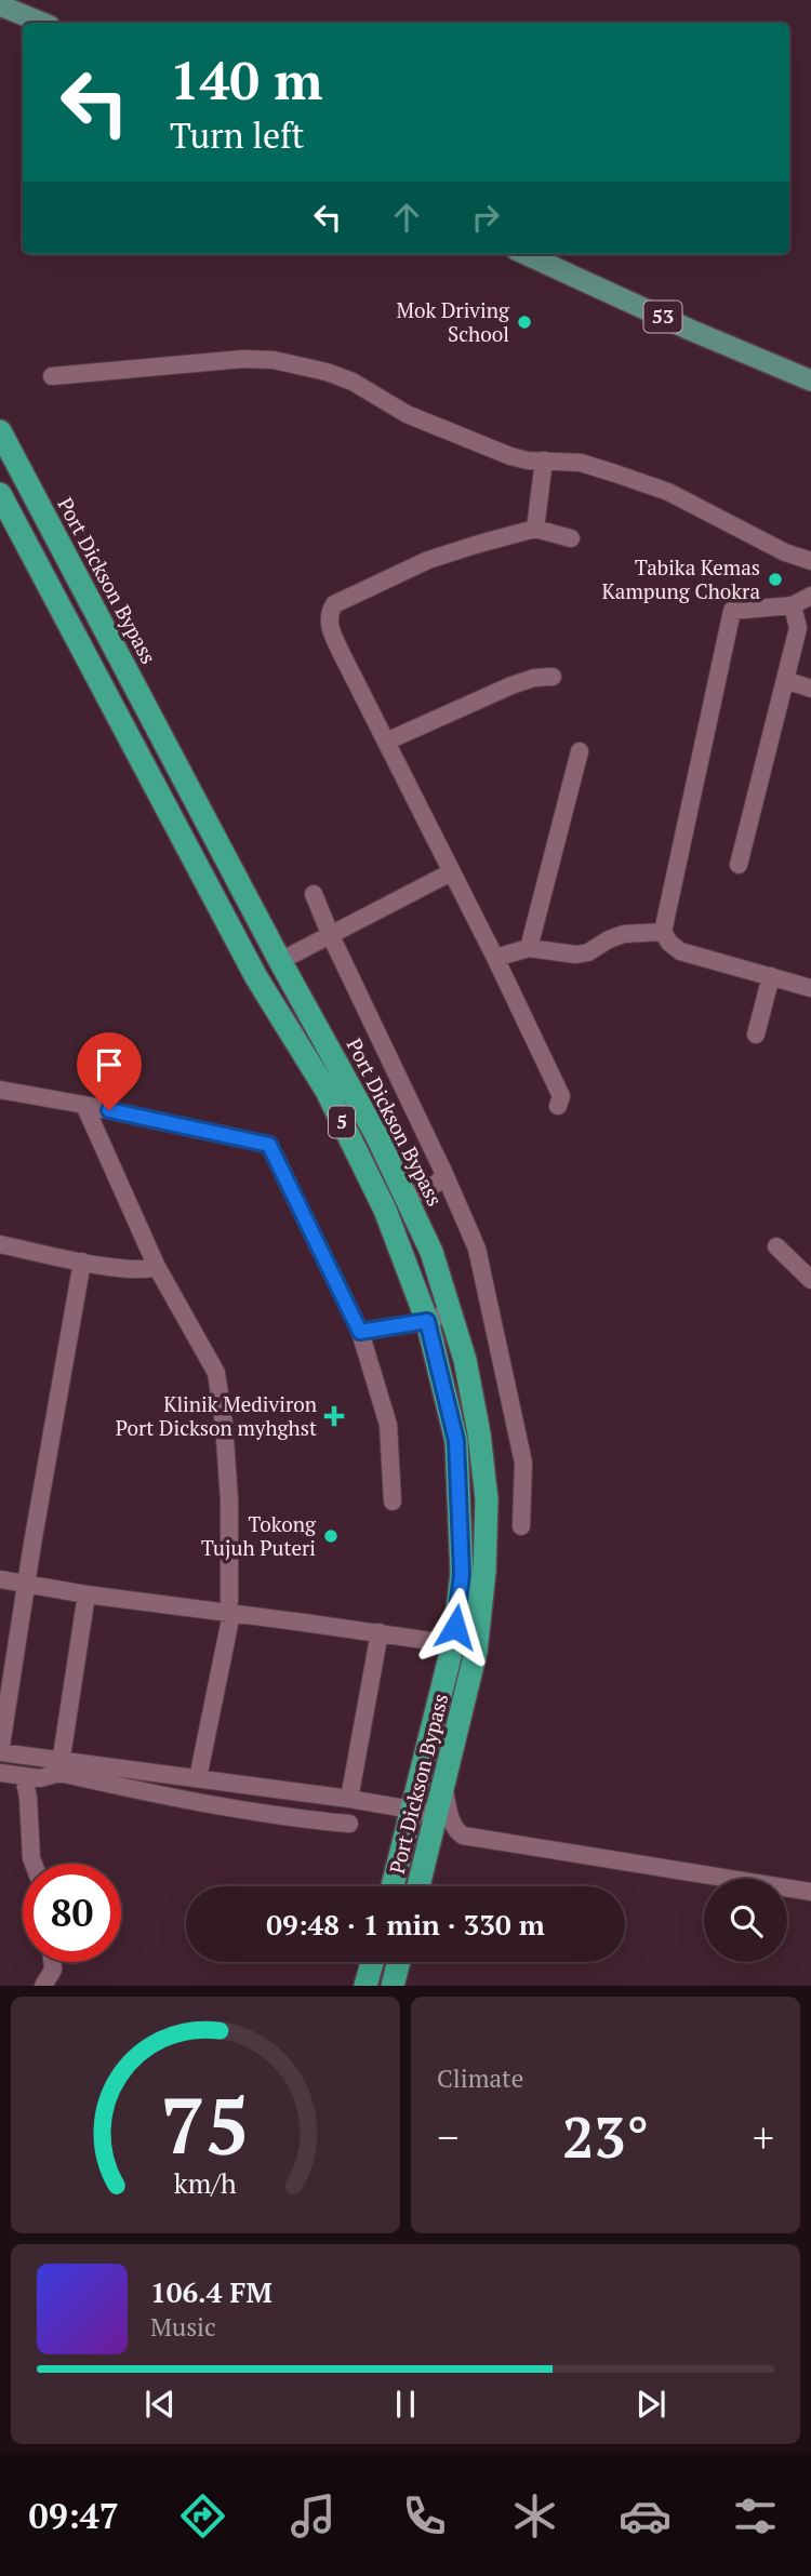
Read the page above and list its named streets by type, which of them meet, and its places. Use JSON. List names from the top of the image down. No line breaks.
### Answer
{"streets":{"highway":["Port Dickson Bypass","5"],"main road":["53"]},"places":{"other":["Mok Driving School","Tabika Kemas Kampung Chokra","Tokong Tujuh Puteri"],"health":["Klinik Mediviron Port Dickson myhghst"]},"page":{"turn":["140 m","Turn left"],"limit":"80","trip":"09:48 · 1 min · 330 m","tile":"Climate","heat":["−","23°","+"],"song":["106.4 FM","Music"],"tabs":"09:47","gauge":["75","km/h"]}}
